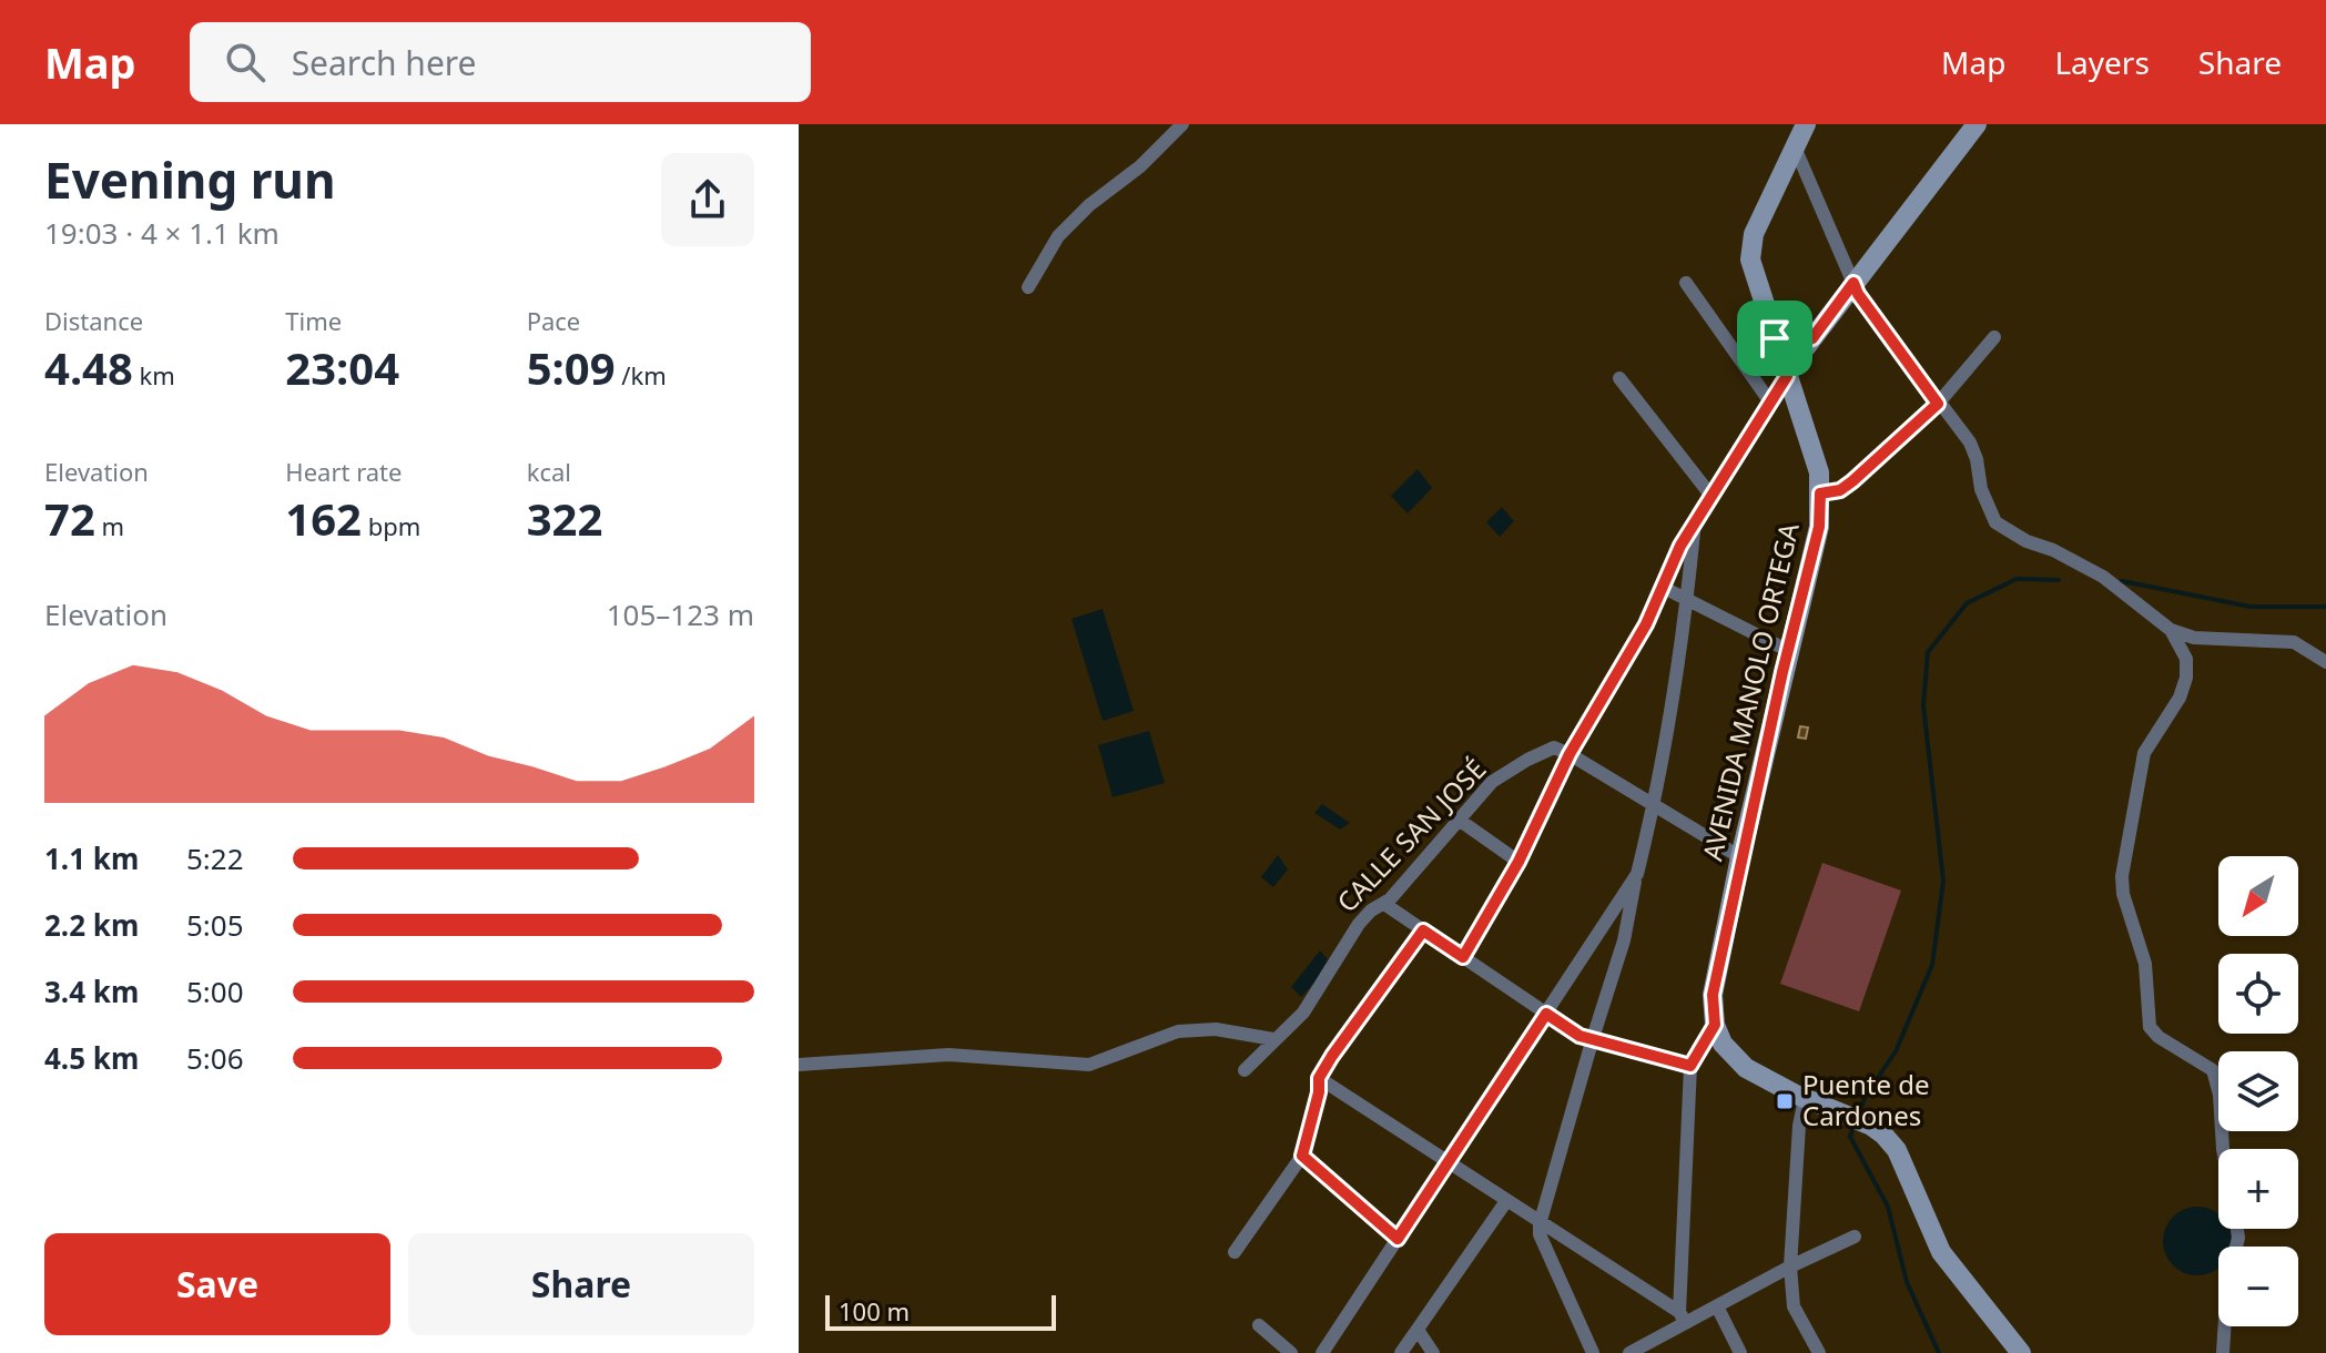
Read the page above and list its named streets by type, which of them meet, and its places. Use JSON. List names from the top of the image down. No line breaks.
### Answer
{"streets":{"street":["AVENIDA MANOLO ORTEGA","CALLE SAN JOSÉ"]},"places":{"transit":["Puente de Cardones"]},"scale_bar":"100 m","north":"bottom left","page":{"header":"Map","search":"Search here","nav":["Map","Layers","Share"],"heading":["Evening run","19:03 · 4 × 1.1 km"],"stats":[["Distance","4.48 km"],["Time","23:04"],["Pace","5:09 /km"],["Elevation","72 m"],["Heart rate","162 bpm"],["kcal","322"]],"chart":["Elevation","105–123 m"],"list":[{"name":"1.1 km","note":"5:22"},{"name":"2.2 km","note":"5:05"},{"name":"3.4 km","note":"5:00"},{"name":"4.5 km","note":"5:06"}],"map_buttons":["+","−"],"buttons":["Save","Share"],"scale":"100 m"}}
